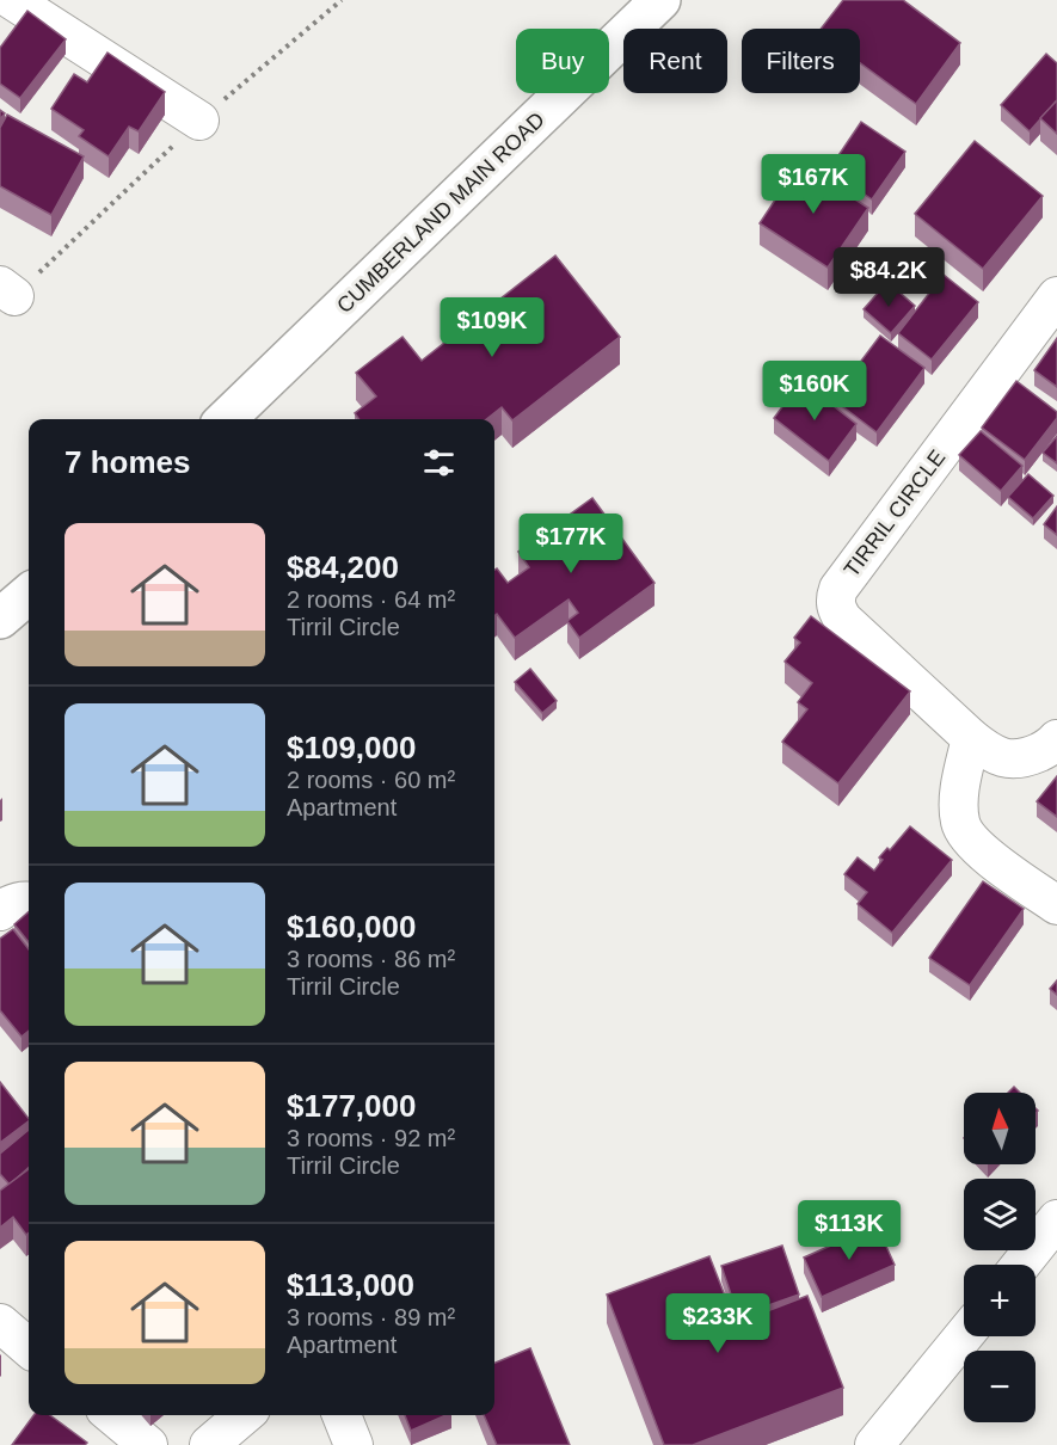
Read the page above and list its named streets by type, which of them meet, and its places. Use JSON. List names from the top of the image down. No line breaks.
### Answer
{"streets":{"street":["CUMBERLAND MAIN ROAD","TIRRIL CIRCLE"]},"north":"top","page":{"chip":["Buy","Rent","Filters"],"price":["$167K","$84.2K","$109K","$160K","$177K","$113K","$233K"],"heading":"7 homes","list":[{"name":"$84,200","note":"2 rooms · 64 m² · Tirril Circle"},{"name":"$109,000","note":"2 rooms · 60 m² · Apartment"},{"name":"$160,000","note":"3 rooms · 86 m² · Tirril Circle"},{"name":"$177,000","note":"3 rooms · 92 m² · Tirril Circle"},{"name":"$113,000","note":"3 rooms · 89 m² · Apartment"}],"map_buttons":["+","−"]}}
